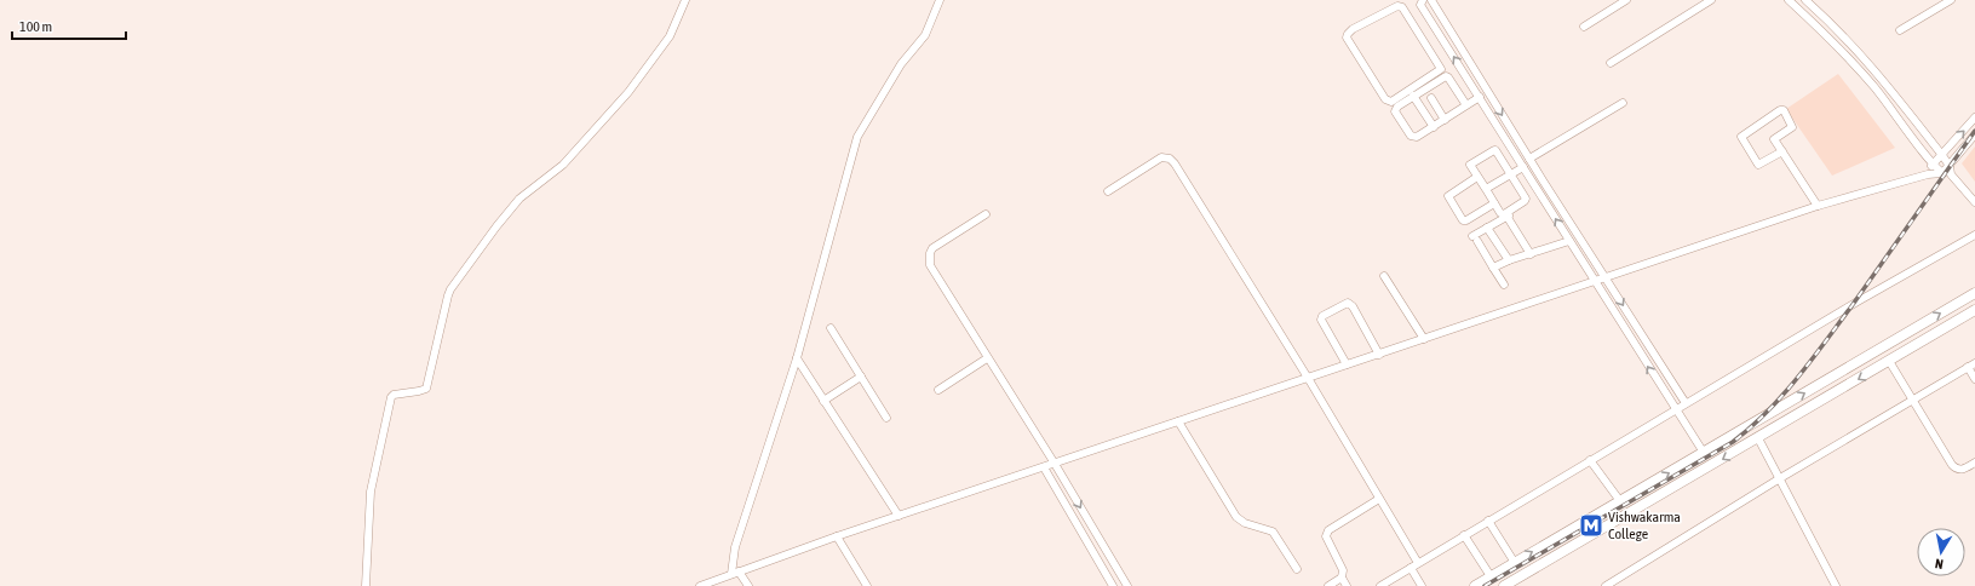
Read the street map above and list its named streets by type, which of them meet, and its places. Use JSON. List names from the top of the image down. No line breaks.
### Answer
{"places":{"metro station":["Vishwakarma College"]},"scale_bar":"100 m","north":"bottom"}
